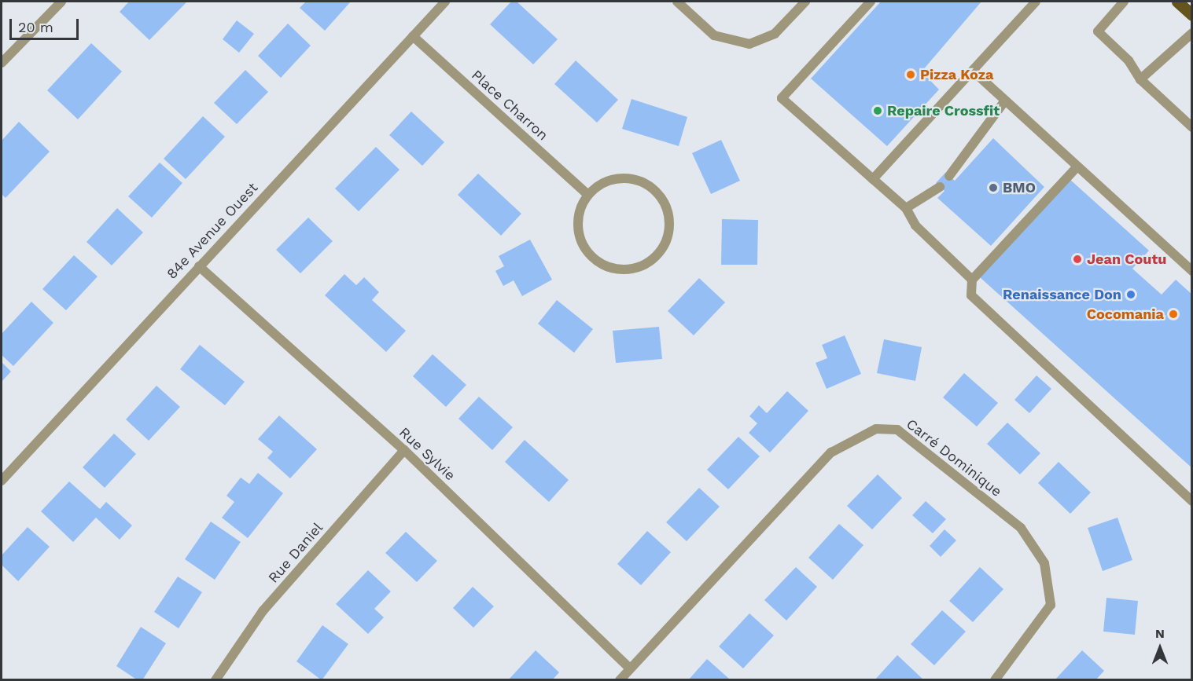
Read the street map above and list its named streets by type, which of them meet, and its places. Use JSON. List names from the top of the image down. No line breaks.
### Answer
{"streets":{"street":["Place Charron","84e Avenue Ouest","Rue Sylvie","Carré Dominique","Rue Daniel"]},"crossings":[["Place Charron","84e Avenue Ouest"],["84e Avenue Ouest","Rue Sylvie"],["Rue Sylvie","Carré Dominique"],["Rue Sylvie","Rue Daniel"]],"places":["Pizza Koza","Repaire Crossfit","BMO","Jean Coutu","Renaissance Don","Cocomania"],"scale_bar":"20 m","north":"top"}
